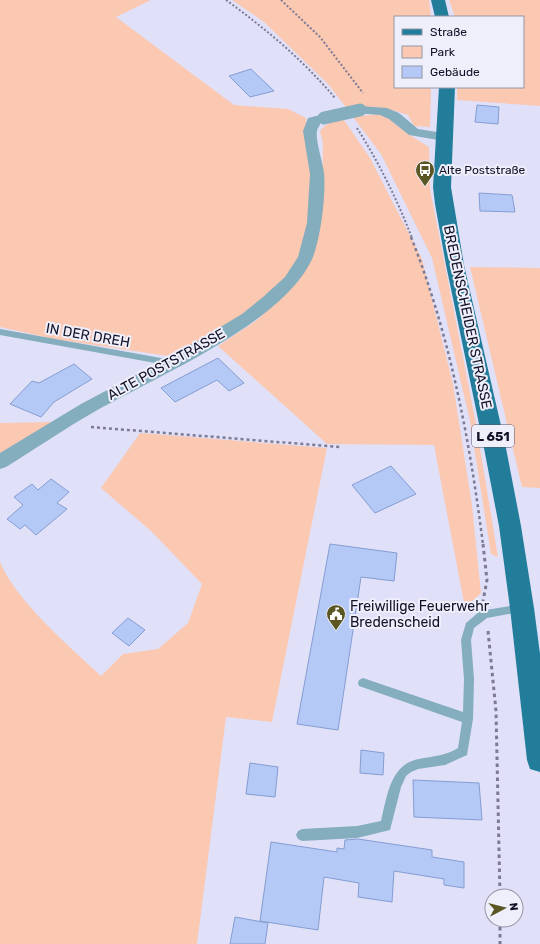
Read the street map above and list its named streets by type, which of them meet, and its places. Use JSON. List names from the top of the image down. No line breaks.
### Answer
{"streets":{"main road":["BREDENSCHEIDER STRASSE","L 651"],"street":["ALTE POSTSTRASSE"],"lane":["IN DER DREH"]},"crossings":[["BREDENSCHEIDER STRASSE","ALTE POSTSTRASSE"],["IN DER DREH","ALTE POSTSTRASSE"]],"places":{"bus stop":["Alte Poststraße"],"public building":["Freiwillige Feuerwehr Bredenscheid"]},"legend":["Straße","Park","Gebäude"],"north":"right"}
